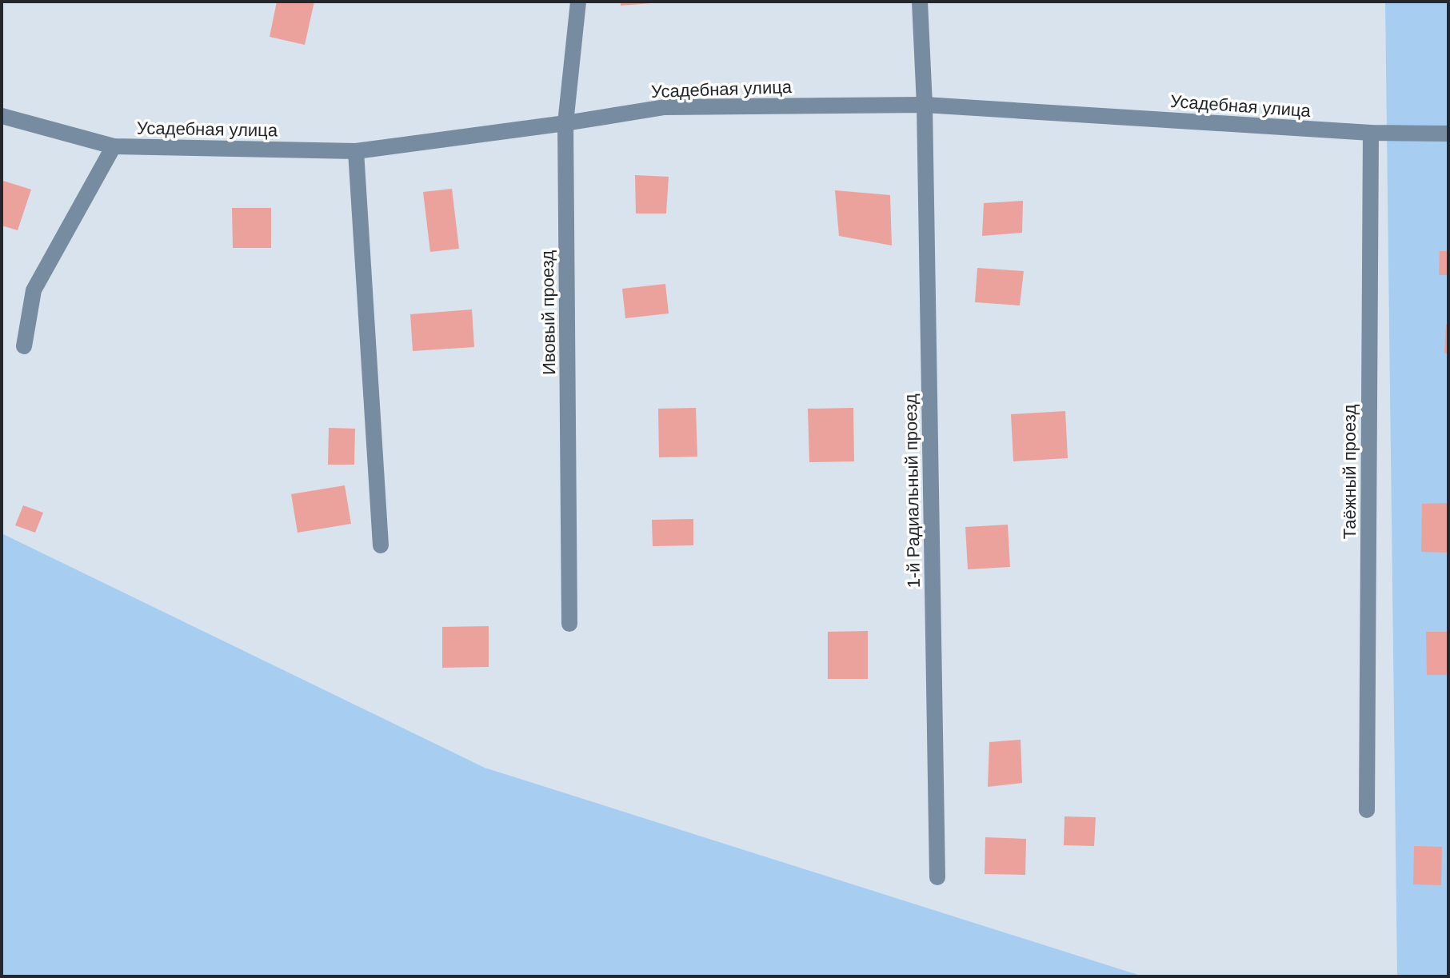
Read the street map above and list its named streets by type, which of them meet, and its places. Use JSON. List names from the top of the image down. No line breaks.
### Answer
{"streets":{"street":["Усадебная улица","Ивовый проезд","Таёжный проезд","1-й Радиальный проезд"]},"crossings":[["Усадебная улица","Ивовый проезд"],["Усадебная улица","Таёжный проезд"],["Усадебная улица","1-й Радиальный проезд"]]}
